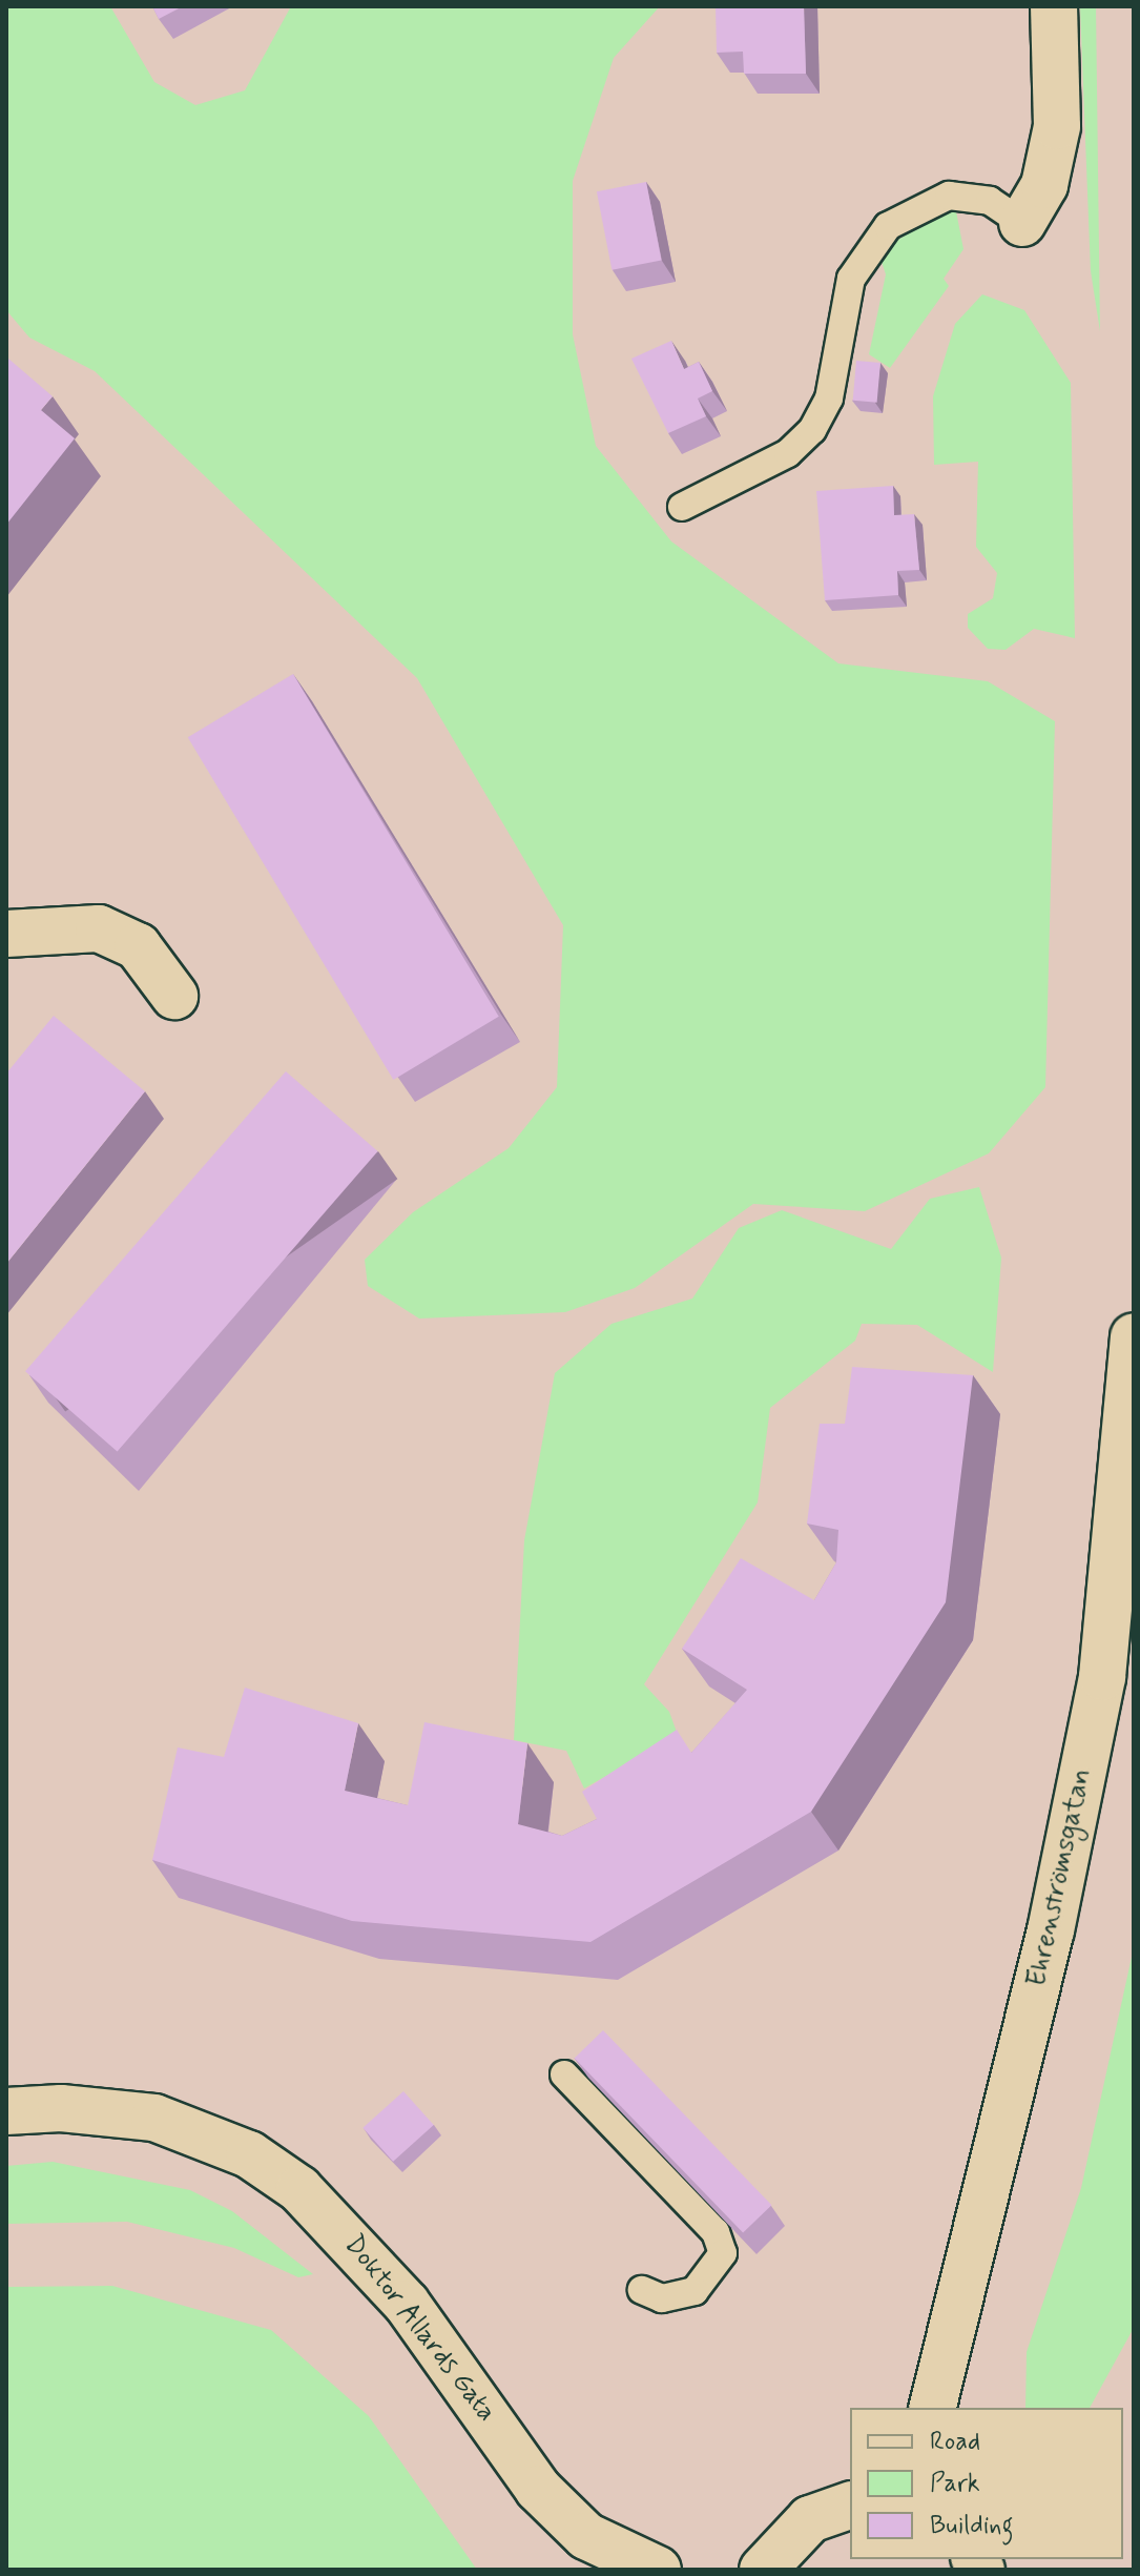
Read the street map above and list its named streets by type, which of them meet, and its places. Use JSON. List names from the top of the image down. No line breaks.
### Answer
{"streets":{"street":["Ehrenströmsgatan","Doktor Allards Gata"]},"legend":["Road","Park","Building"]}
